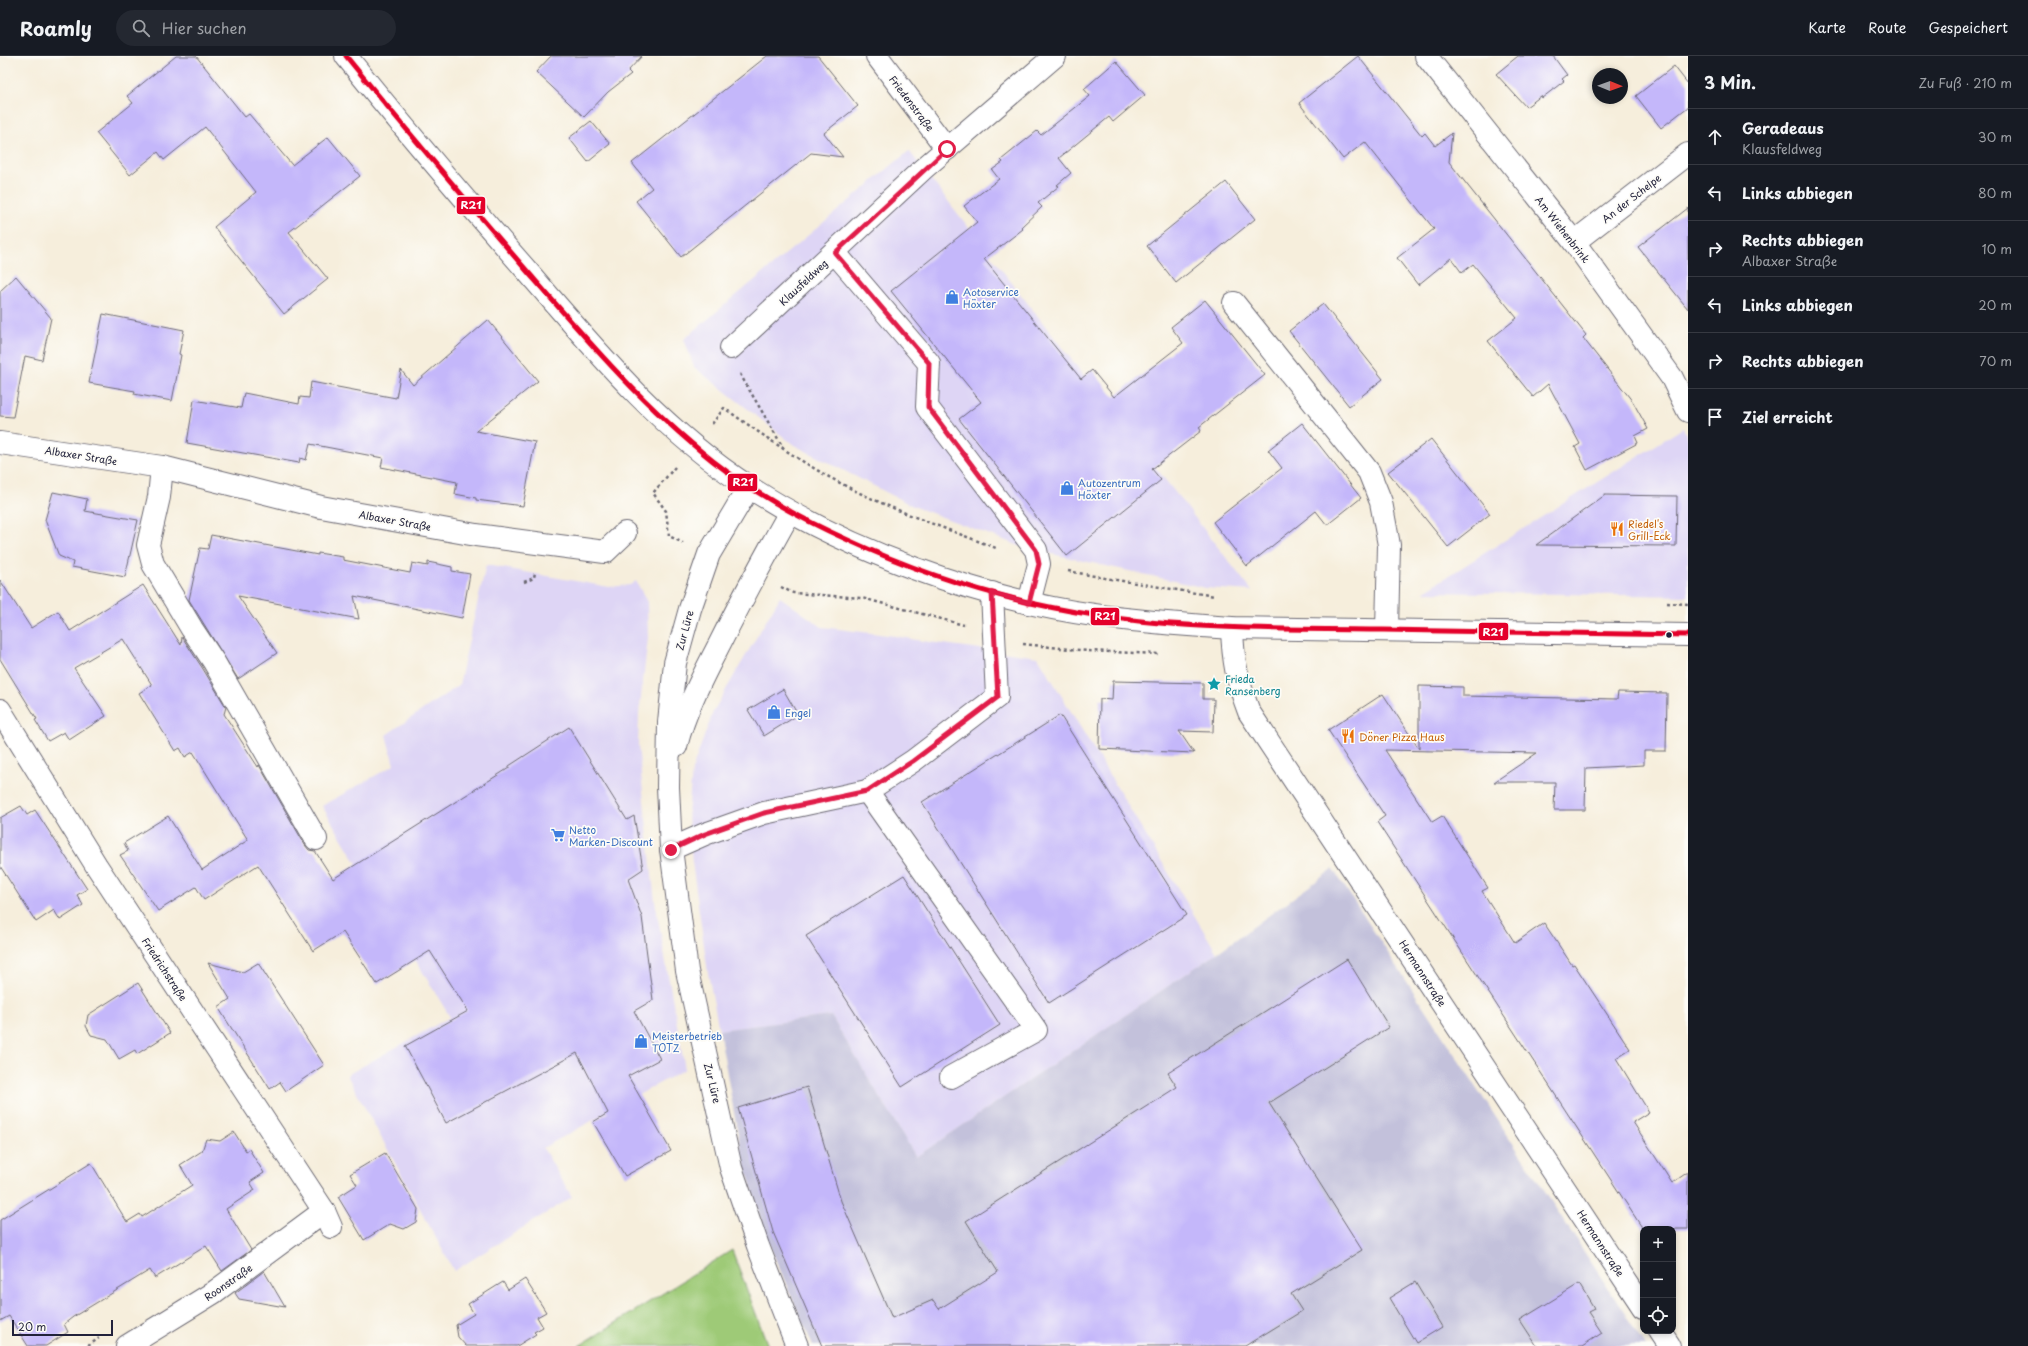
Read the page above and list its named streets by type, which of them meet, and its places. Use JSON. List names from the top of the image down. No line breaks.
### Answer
{"streets":{"street":["Friedenstraße","An der Schelpe","Am Wiehenbrink","Klausfeldweg","Albaxer Straße","Zur Lüre","Friedrichstraße","Hermannstraße","Roonstraße"]},"crossings":[["Friedenstraße","Klausfeldweg"],["An der Schelpe","Am Wiehenbrink"],["Friedrichstraße","Roonstraße"]],"places":{"shop":["Aotoservice Höxter","Autozentrum Höxter","Engel","Meisterbetrieb TOTZ"],"restaurant":["Riedel's Grill-Eck","Döner Pizza Haus"],"place":["Frieda Ransenberg"],"supermarket":["Netto Marken-Discount"]},"lines":["transit line R21"],"scale_bar":"20 m","north":"right","page":{"header":"Roamly","search":"Hier suchen","nav":["Karte","Route","Gespeichert"],"heading":["3 Min.","Zu Fuß · 210 m"],"list":[["Geradeaus","Klausfeldweg","30 m"],["Links abbiegen","80 m"],["Rechts abbiegen","Albaxer Straße","10 m"],["Links abbiegen","20 m"],["Rechts abbiegen","70 m"],"Ziel erreicht"],"map_buttons":["+","−"],"scale":"20 m"}}
